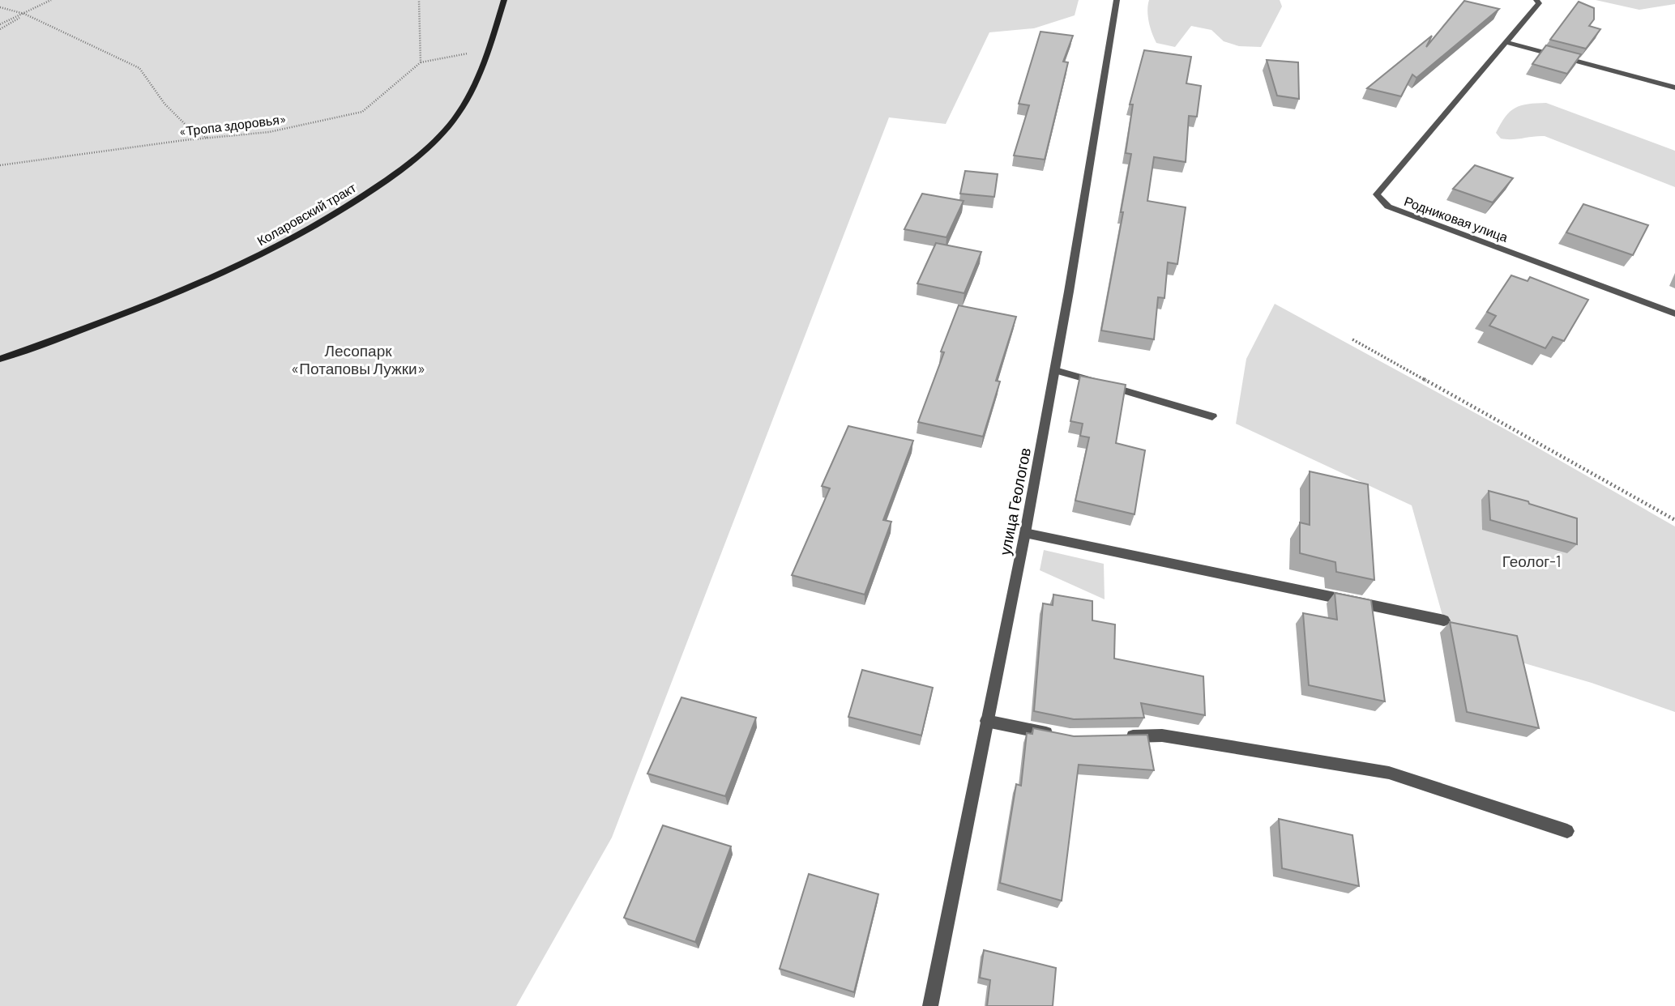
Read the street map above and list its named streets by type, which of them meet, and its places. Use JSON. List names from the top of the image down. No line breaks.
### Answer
{"streets":{"street":["Коларовский тракт","Родниковая улица","улица Геологов"],"path":["«Тропа здоровья»"]},"parks":["Лесопарк «Потаповы Лужки»","Геолог-1"]}
